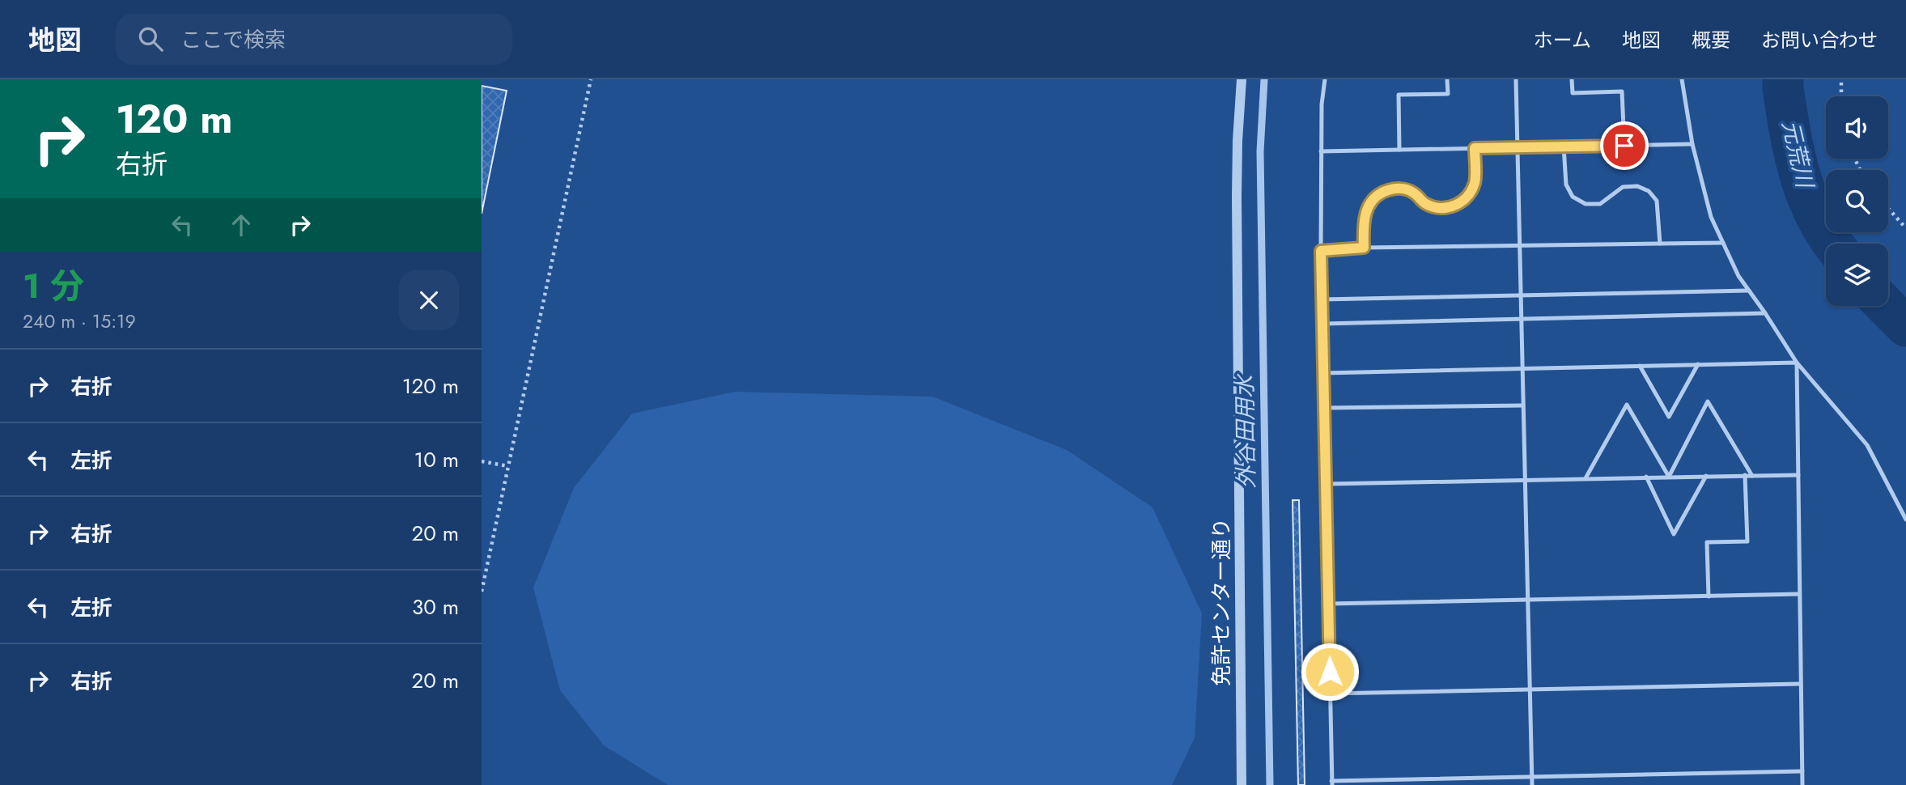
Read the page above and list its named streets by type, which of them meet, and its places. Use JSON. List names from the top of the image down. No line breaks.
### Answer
{"streets":{"street":["免許センター通り"]},"water":["元荒川","外谷田用水"],"page":{"header":"地図","search":"ここで検索","nav":["ホーム","地図","概要","お問い合わせ"],"turn":["120 m","右折"],"heading":["1 分","240 m · 15:19"],"list":[{"name":"右折","value":"120 m"},{"name":"左折","value":"10 m"},{"name":"右折","value":"20 m"},{"name":"左折","value":"30 m"},{"name":"右折","value":"20 m"}]}}
